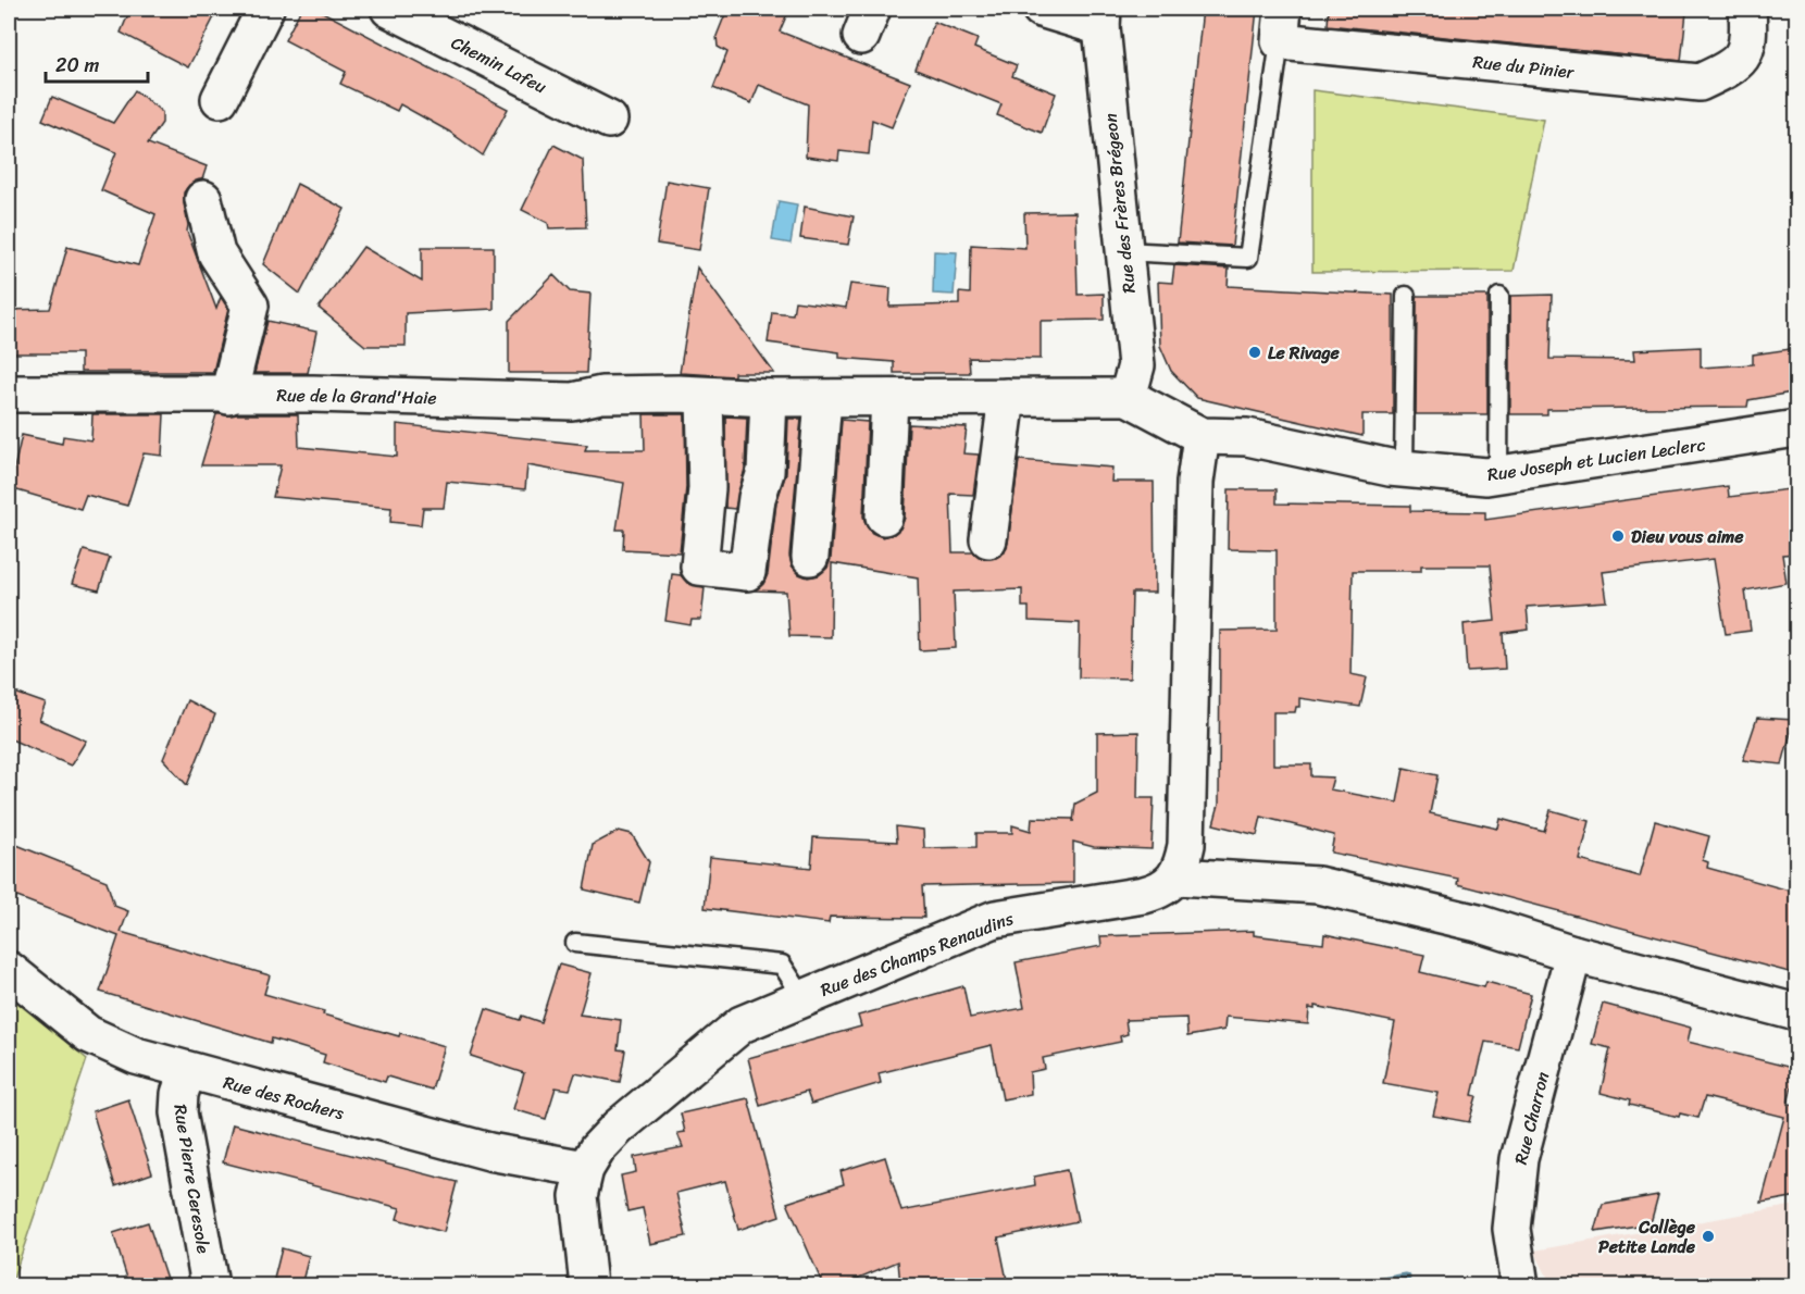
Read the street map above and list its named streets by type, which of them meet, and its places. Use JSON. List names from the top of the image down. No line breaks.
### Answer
{"streets":{"street":["Chemin Lafeu","Rue du Pinier","Rue des Frères Brégeon","Rue de la Grand'Haie","Rue Joseph et Lucien Leclerc","Rue des Champs Renaudins","Rue des Rochers","Rue Charron","Rue Pierre Ceresole"]},"crossings":[["Rue des Frères Brégeon","Rue de la Grand'Haie"],["Rue de la Grand'Haie","Rue Joseph et Lucien Leclerc"],["Rue des Champs Renaudins","Rue des Rochers"],["Rue des Rochers","Rue Pierre Ceresole"]],"places":["Le Rivage","Dieu vous aime","Collège Petite Lande"],"scale_bar":"20 m"}
